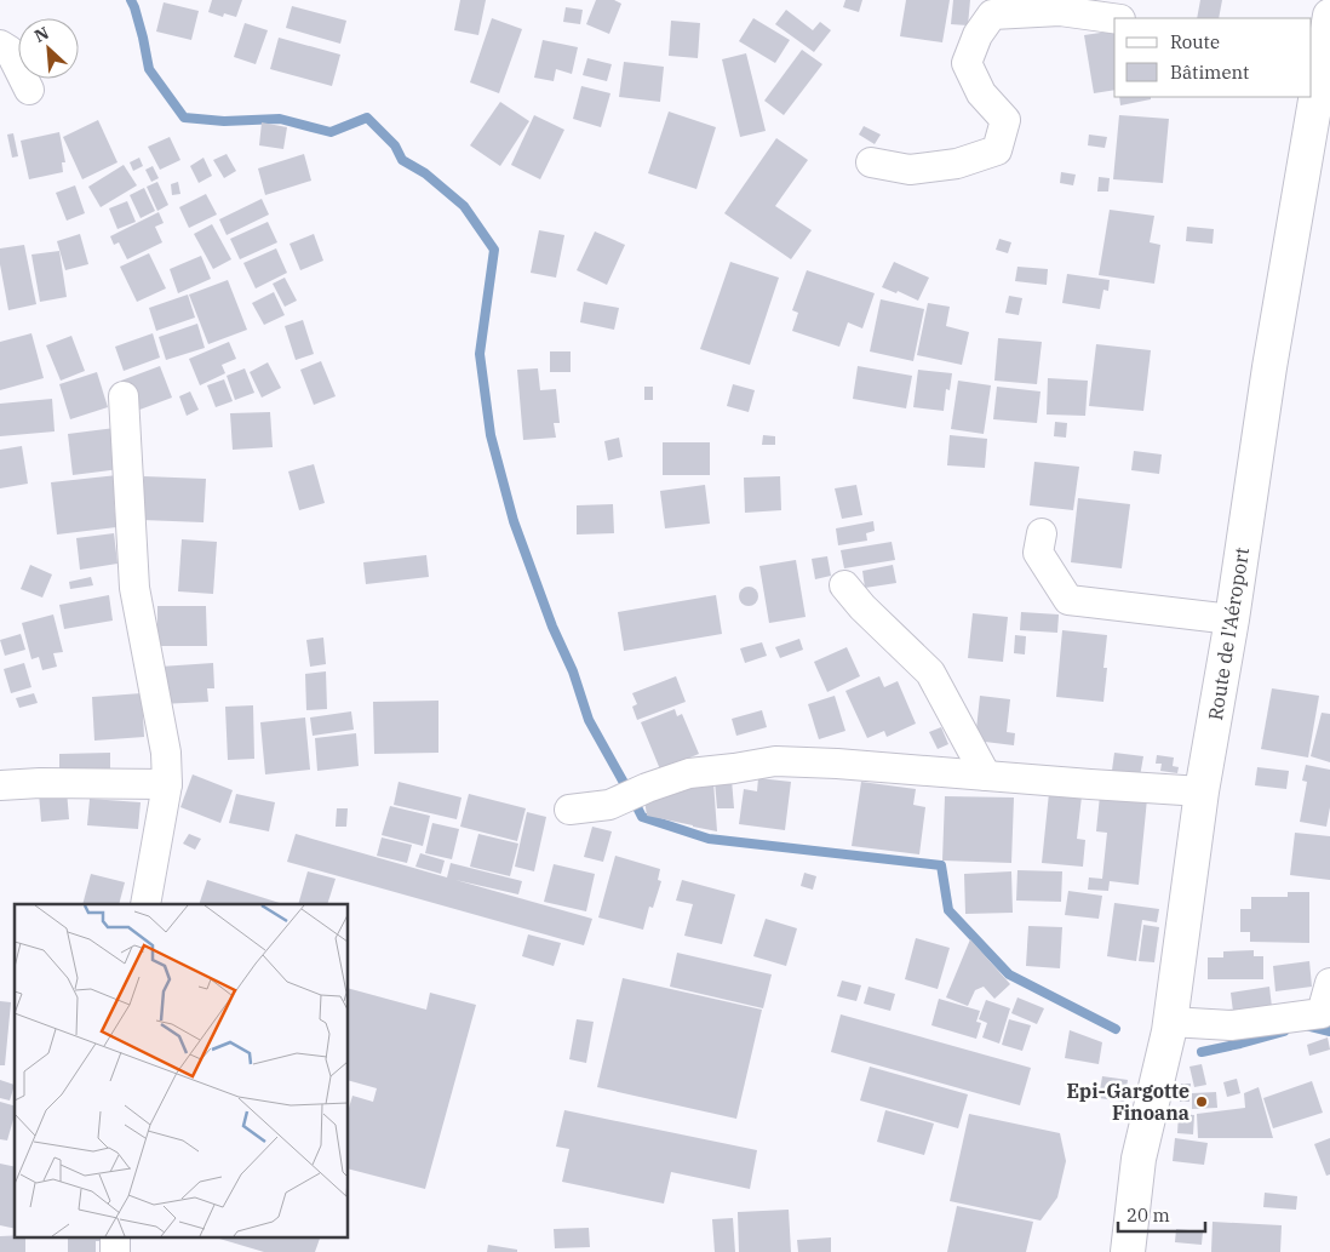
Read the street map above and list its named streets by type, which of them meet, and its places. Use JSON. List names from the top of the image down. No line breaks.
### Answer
{"streets":{"main road":["Route de l'Aéroport"]},"places":["Epi-Gargotte Finoana"],"legend":["Route","Bâtiment"],"scale_bar":"20 m","north":"top left"}
